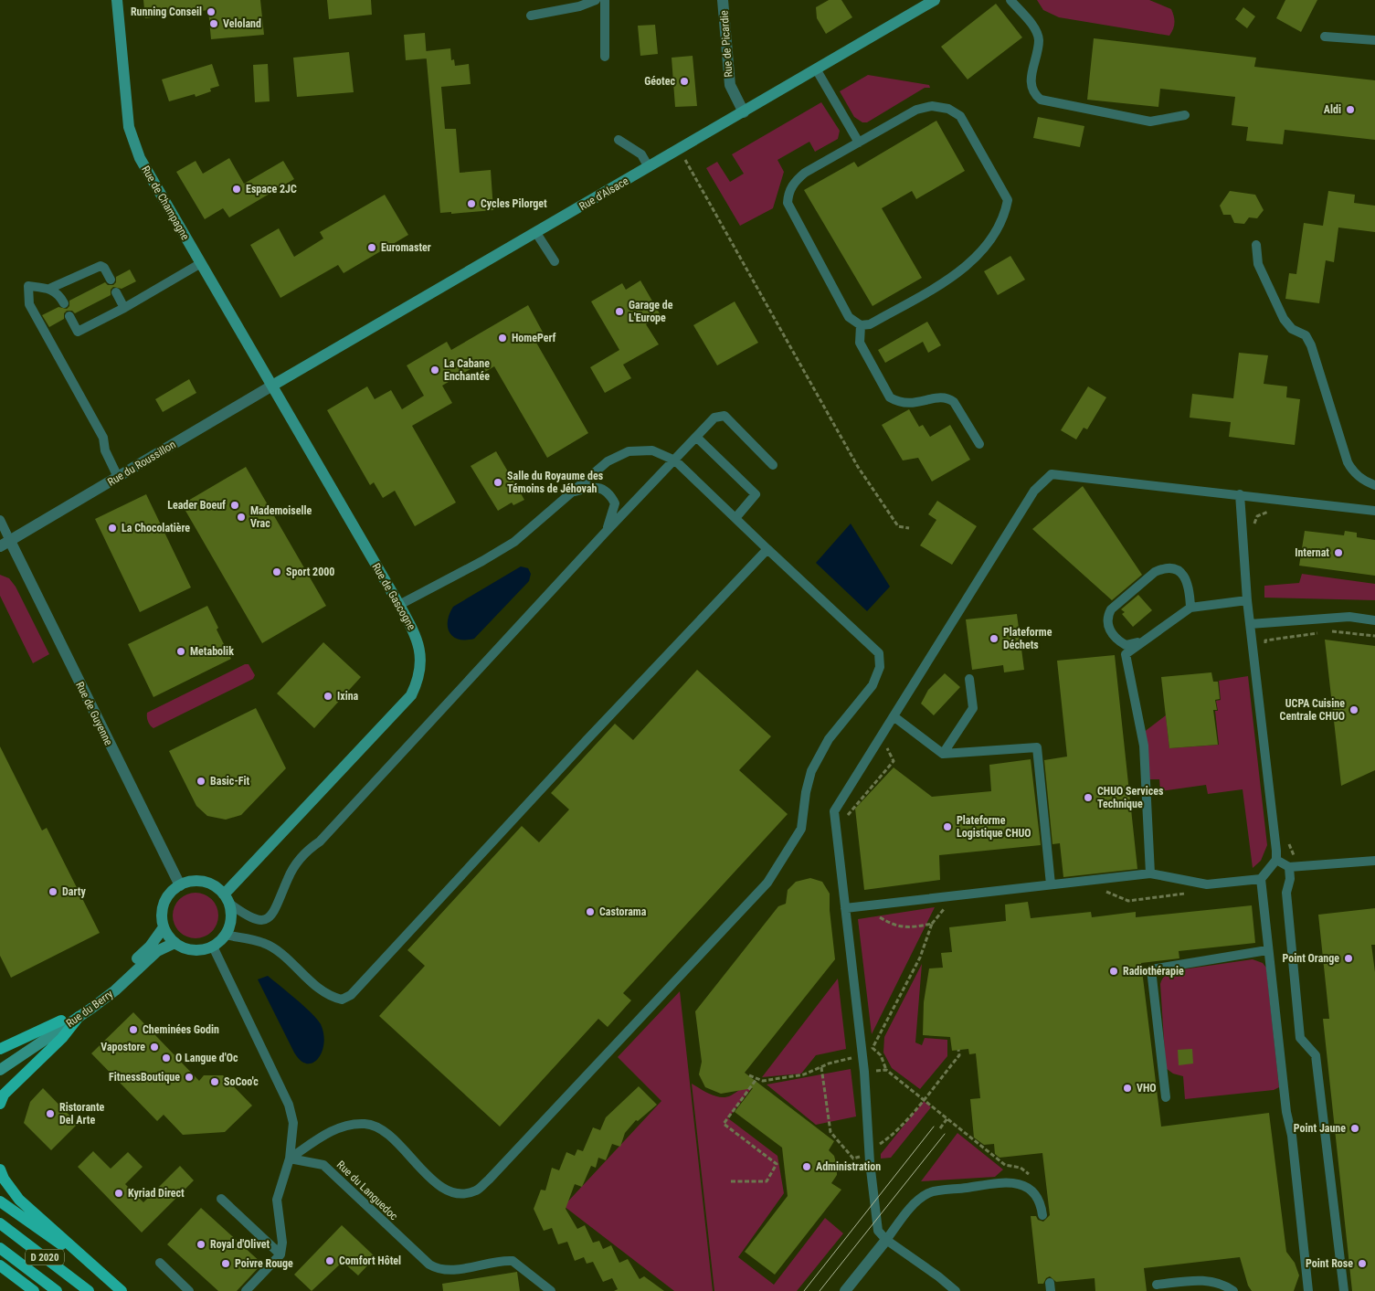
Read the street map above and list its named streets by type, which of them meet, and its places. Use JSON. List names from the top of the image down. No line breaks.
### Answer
{"streets":{"main road":["D 2020"],"street":["Rue de Picardie","Rue d'Alsace","Rue de Champagne","Rue du Roussillon","Rue de Gascogne","Rue de Guyenne","Rue du Berry"],"lane":["Rue du Languedoc"]},"crossings":[["Rue de Picardie","Rue d'Alsace"],["Rue d'Alsace","Rue de Champagne"],["Rue d'Alsace","Rue du Roussillon"],["Rue d'Alsace","Rue de Gascogne"],["Rue de Champagne","Rue du Roussillon"],["Rue de Champagne","Rue de Gascogne"],["Rue du Roussillon","Rue de Gascogne"],["Rue du Roussillon","Rue de Guyenne"],["Rue de Gascogne","Rue de Guyenne"],["Rue de Gascogne","Rue du Berry"],["Rue de Guyenne","Rue du Berry"]],"places":["Running Conseil","Veloland","Géotec","Aldi","Espace 2JC","Cycles Pilorget","Euromaster","Garage de L'Europe","HomePerf","La Cabane Enchantée","Salle du Royaume des Témoins de Jéhovah","Leader Boeuf","Mademoiselle Vrac","La Chocolatière","Internat","Sport 2000","Plateforme Déchets","Metabolik","Ixina","UCPA Cuisine Centrale CHUO","Basic-Fit","CHUO Services Technique","Plateforme Logistique CHUO","Darty","Castorama","Point Orange","Radiothérapie","Cheminées Godin","Vapostore","O Langue d'Oc","FitnessBoutique","SoCoo'c","VHO","Ristorante Del Arte","Point Jaune","Administration","Kyriad Direct","Royal d'Olivet","Comfort Hôtel","Poivre Rouge","Point Rose"]}
